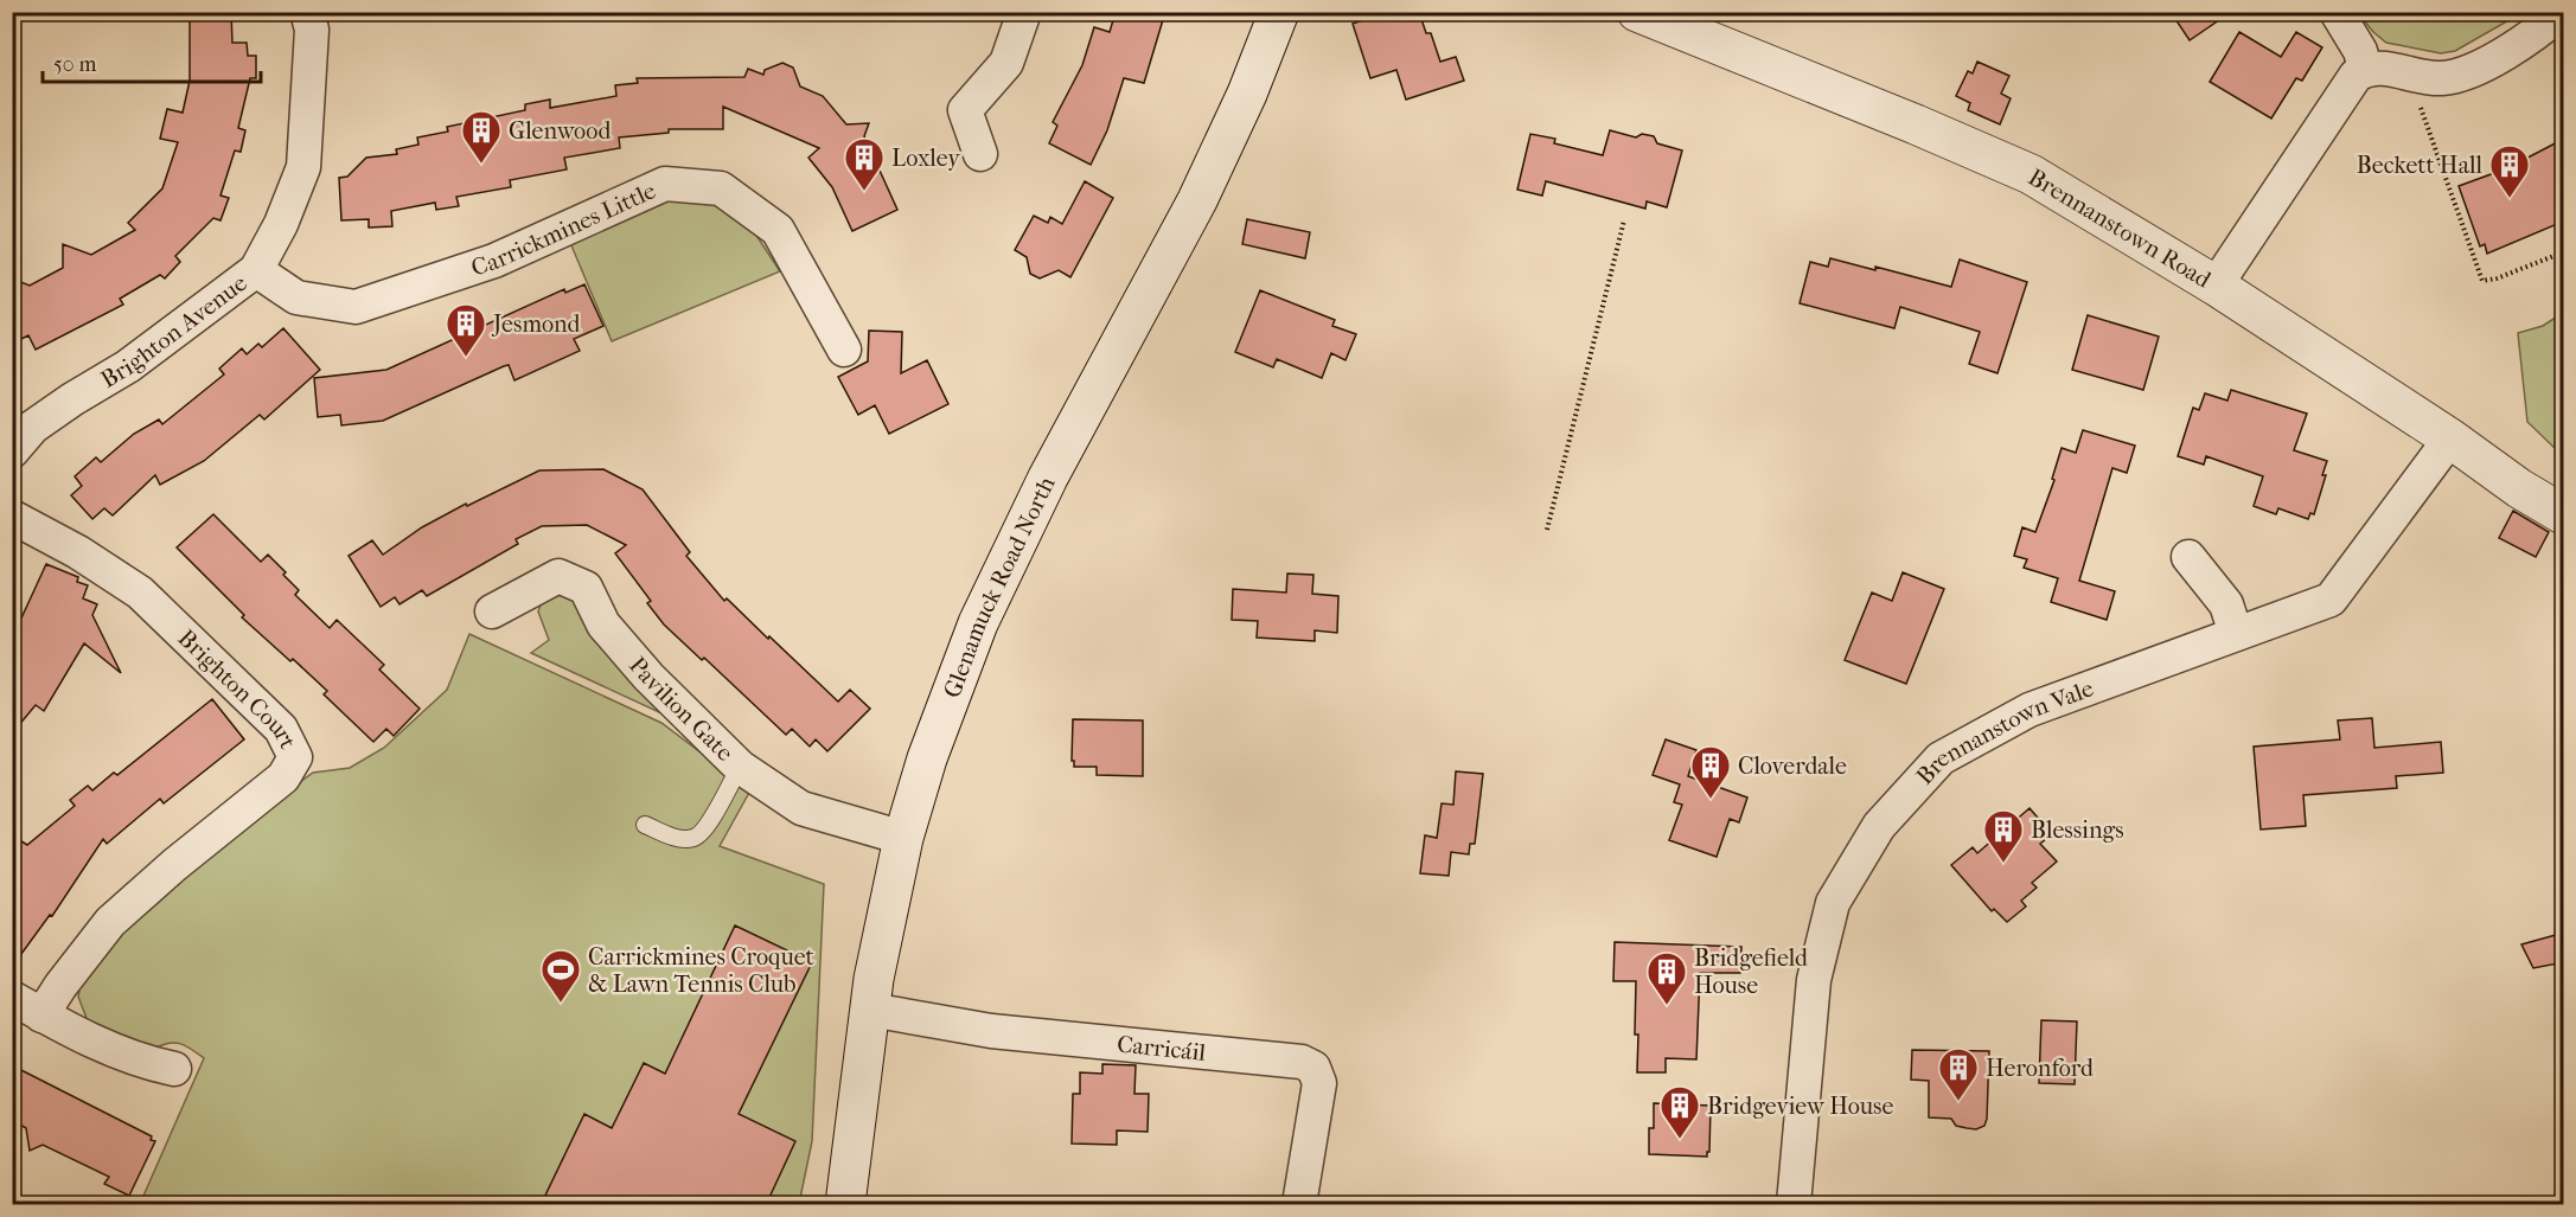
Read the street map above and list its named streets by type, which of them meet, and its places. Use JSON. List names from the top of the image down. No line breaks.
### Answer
{"streets":{"main road":["Brennanstown Road","Glenamuck Road North"],"street":["Carrickmines Little","Brighton Avenue","Brighton Court","Pavilion Gate","Brennanstown Vale","Carricáil"]},"crossings":[["Carrickmines Little","Brighton Avenue"],["Brennanstown Road","Brennanstown Vale"],["Glenamuck Road North","Pavilion Gate"],["Glenamuck Road North","Carricáil"]],"places":{"building":["Glenwood","Loxley","Beckett Hall","Jesmond","Cloverdale","Blessings","Bridgefield House","Heronford","Bridgeview House"],"sports":["Carrickmines Croquet & Lawn Tennis Club"]},"scale_bar":"50 m"}
